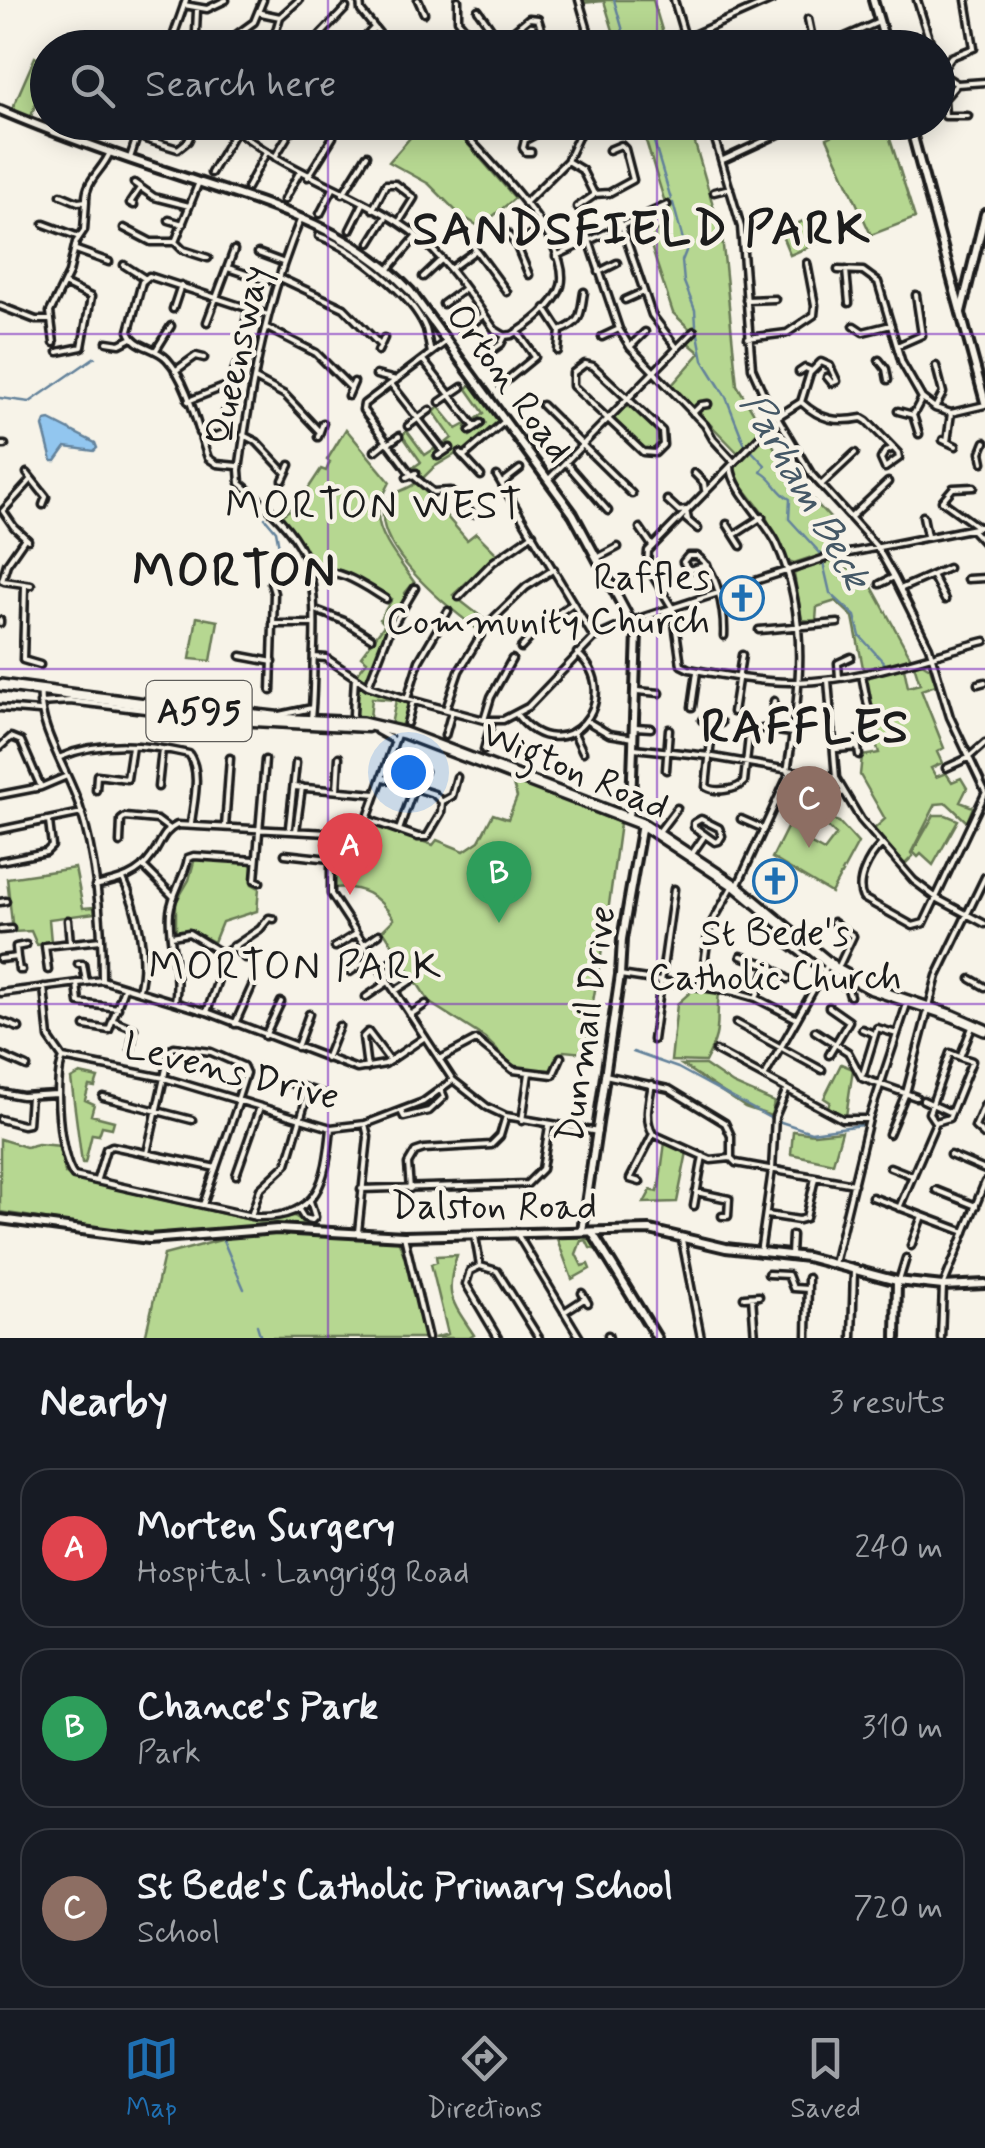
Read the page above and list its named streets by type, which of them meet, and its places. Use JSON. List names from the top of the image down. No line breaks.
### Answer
{"streets":{"main road":["A595","Wigton Road"],"street":["Queensway","Orton Road","Dunmail Drive","Levens Drive","Dalston Road"]},"crossings":[["Queensway","Orton Road"],["Queensway","Wigton Road"],["Orton Road","Wigton Road"],["Wigton Road","Dunmail Drive"],["Dunmail Drive","Dalston Road"]],"districts":["SANDSFIELD PARK","MORTON WEST","MORTON","RAFFLES","MORTON PARK"],"water":["Parham Beck"],"places":{"church":["Raffles Community Church","St Bede's Catholic Church"]},"page":{"search":"Search here","pins":["C","A","B"],"heading":["Nearby","3 results"],"list":[{"mark":"A","name":"Morten Surgery","note":"Hospital · Langrigg Road","value":"240 m"},{"mark":"B","name":"Chance's Park","note":"Park","value":"310 m"},{"mark":"C","name":"St Bede's Catholic Primary School","note":"School","value":"720 m"}],"nav":["Map","Directions","Saved"]}}
